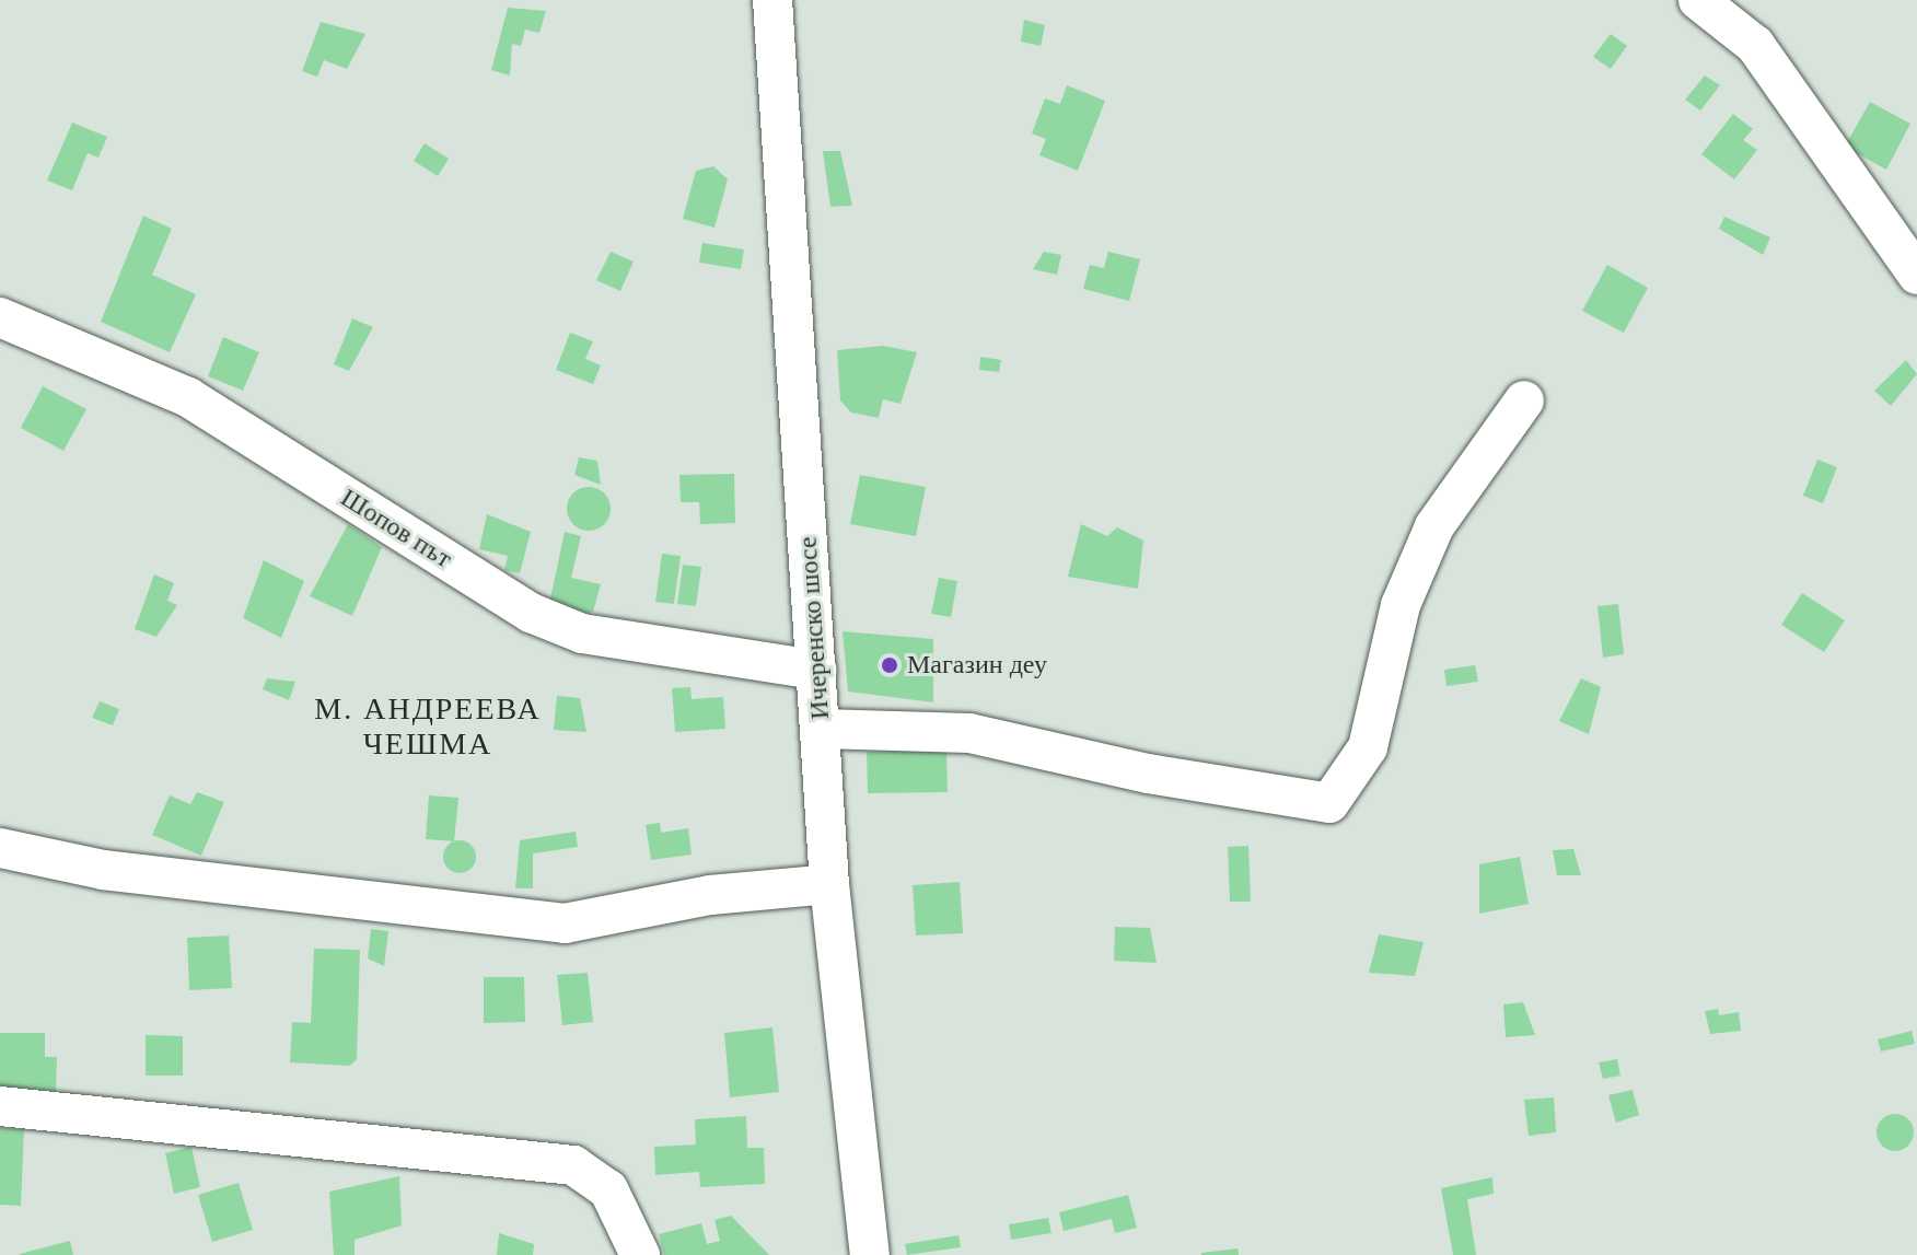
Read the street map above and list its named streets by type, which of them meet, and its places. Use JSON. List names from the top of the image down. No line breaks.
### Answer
{"streets":{"street":["Шопов път","Ичеренско шосе"]},"crossings":[["Шопов път","Ичеренско шосе"]],"districts":["М. АНДРЕЕВА ЧЕШМА"],"places":["Магазин деу"]}
